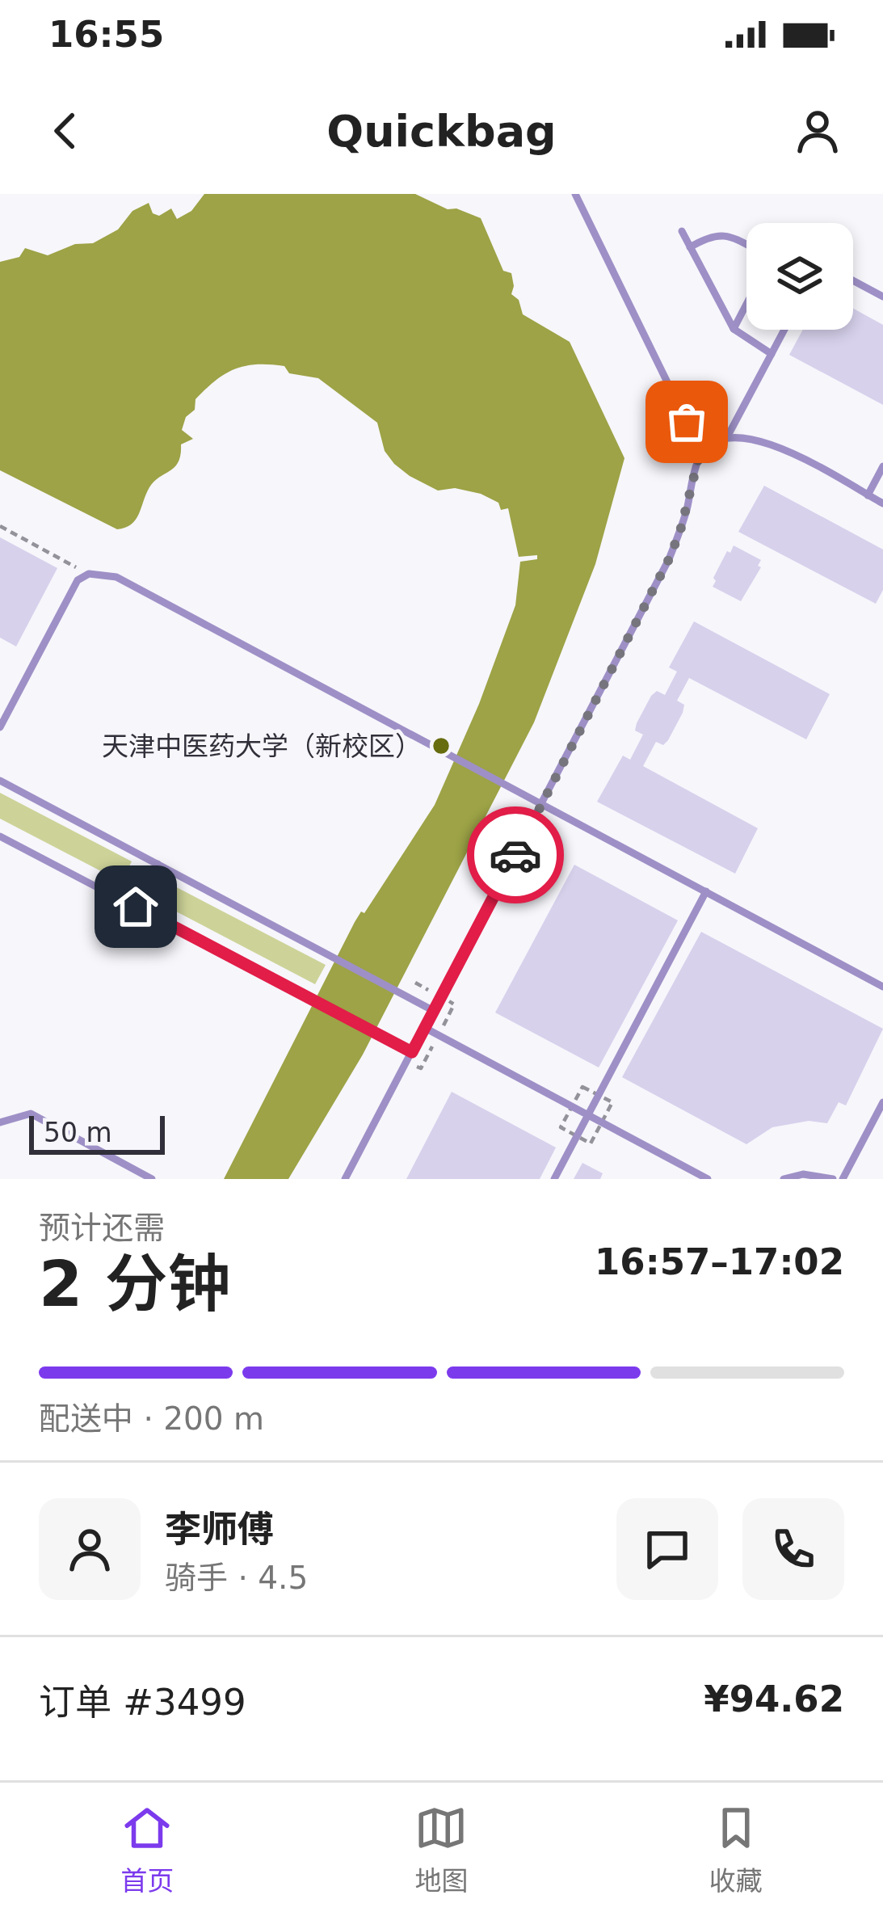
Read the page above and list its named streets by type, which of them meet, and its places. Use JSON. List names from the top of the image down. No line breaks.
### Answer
{"places":["天津中医药大学（新校区）"],"scale_bar":"50 m","page":{"status":"16:55","header":"Quickbag","scale":"50 m","heading":["2 分钟","预计还需","16:57–17:02"],"panel":["李师傅","骑手 · 4.5","订单 #3499","¥94.62"],"bar":"配送中 · 200 m","tabs":["首页","地图","收藏"]}}
